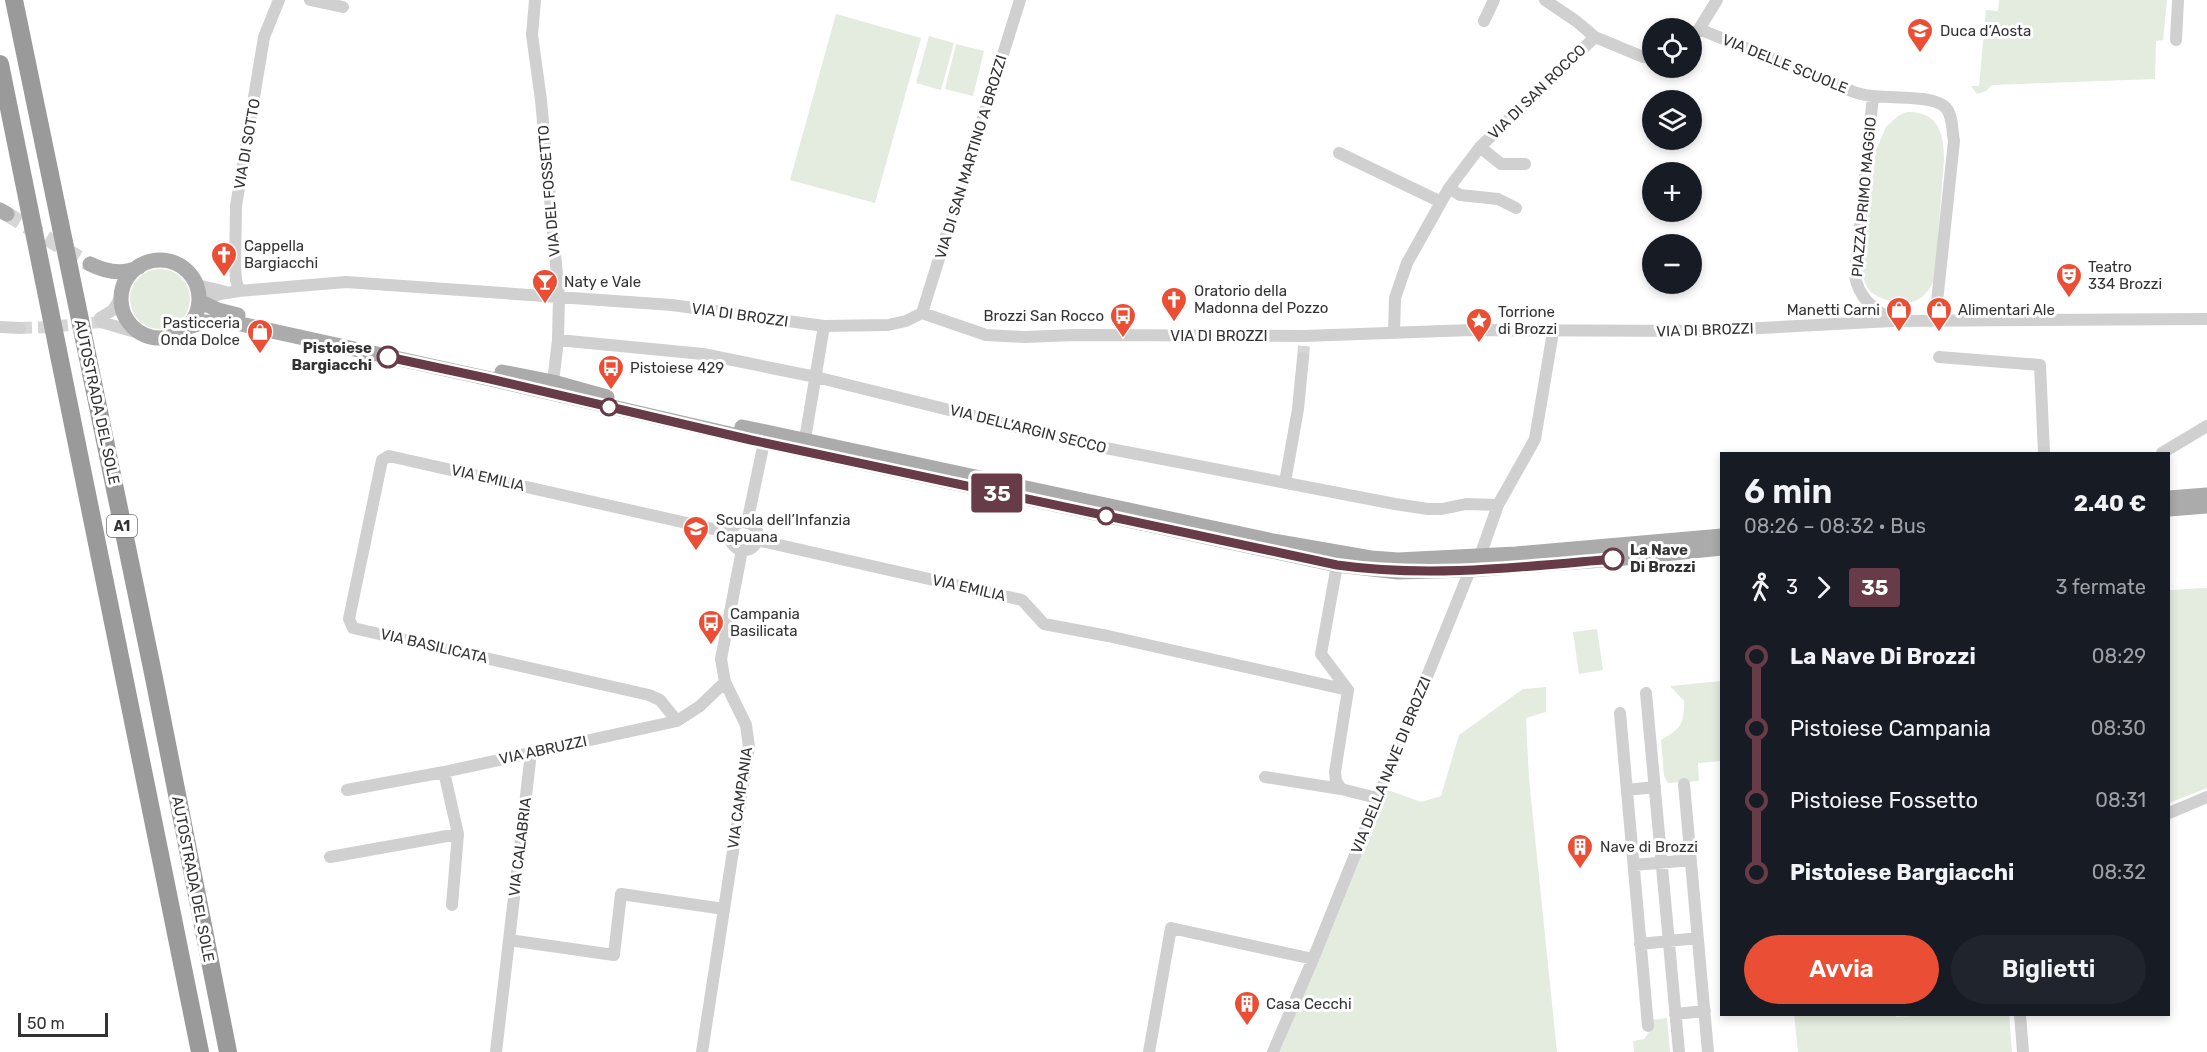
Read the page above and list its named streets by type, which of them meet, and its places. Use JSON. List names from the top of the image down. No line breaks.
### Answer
{"streets":{"highway":["AUTOSTRADA DEL SOLE","A1"],"street":["VIA DELLE SCUOLE","VIA DI SAN ROCCO","VIA DI SOTTO","VIA DI SAN MARTINO A BROZZI","VIA DEL FOSSETTO","PIAZZA PRIMO MAGGIO","VIA DI BROZZI","VIA DELL'ARGIN SECCO","VIA EMILIA","VIA BASILICATA","VIA ABRUZZI","VIA DELLA NAVE DI BROZZI","VIA CAMPANIA","VIA CALABRIA"]},"crossings":[["VIA DELLE SCUOLE","PIAZZA PRIMO MAGGIO"],["VIA DI SAN ROCCO","VIA DI BROZZI"],["VIA DI SOTTO","VIA DI BROZZI"],["VIA DI SAN MARTINO A BROZZI","VIA DI BROZZI"],["VIA DEL FOSSETTO","VIA DI BROZZI"],["VIA DEL FOSSETTO","VIA DELL'ARGIN SECCO"],["PIAZZA PRIMO MAGGIO","VIA DI BROZZI"],["VIA EMILIA","VIA BASILICATA"],["VIA EMILIA","VIA CAMPANIA"],["VIA BASILICATA","VIA ABRUZZI"],["VIA ABRUZZI","VIA CAMPANIA"],["VIA ABRUZZI","VIA CALABRIA"]],"places":{"school or university":["Duca d’Aosta","Scuola dell’Infanzia Capuana"],"church":["Cappella Bargiacchi","Oratorio della Madonna del Pozzo"],"theatre":["Teatro 334 Brozzi"],"bar":["Naty e Vale"],"shop":["Manetti Carni","Alimentari Ale","Pasticceria Onda Dolce"],"bus stop":["Brozzi San Rocco","Pistoiese 429","Campania Basilicata"],"place":["Torrione di Brozzi"],"other":["Pistoiese Bargiacchi","La Nave Di Brozzi"],"building":["Nave di Brozzi","Casa Cecchi"]},"lines":["bus line 35"],"scale_bar":"50 m","page":{"on_map":"35","map_buttons":["+","−"],"heading":["6 min","08:26 – 08:32 · Bus","2.40 €"],"legs":["3","35","3 fermate"],"list":[{"name":"La Nave Di Brozzi","value":"08:29"},{"name":"Pistoiese Campania","value":"08:30"},{"name":"Pistoiese Fossetto","value":"08:31"},{"name":"Pistoiese Bargiacchi","value":"08:32"}],"buttons":["Avvia","Biglietti"],"scale":"50 m"}}
